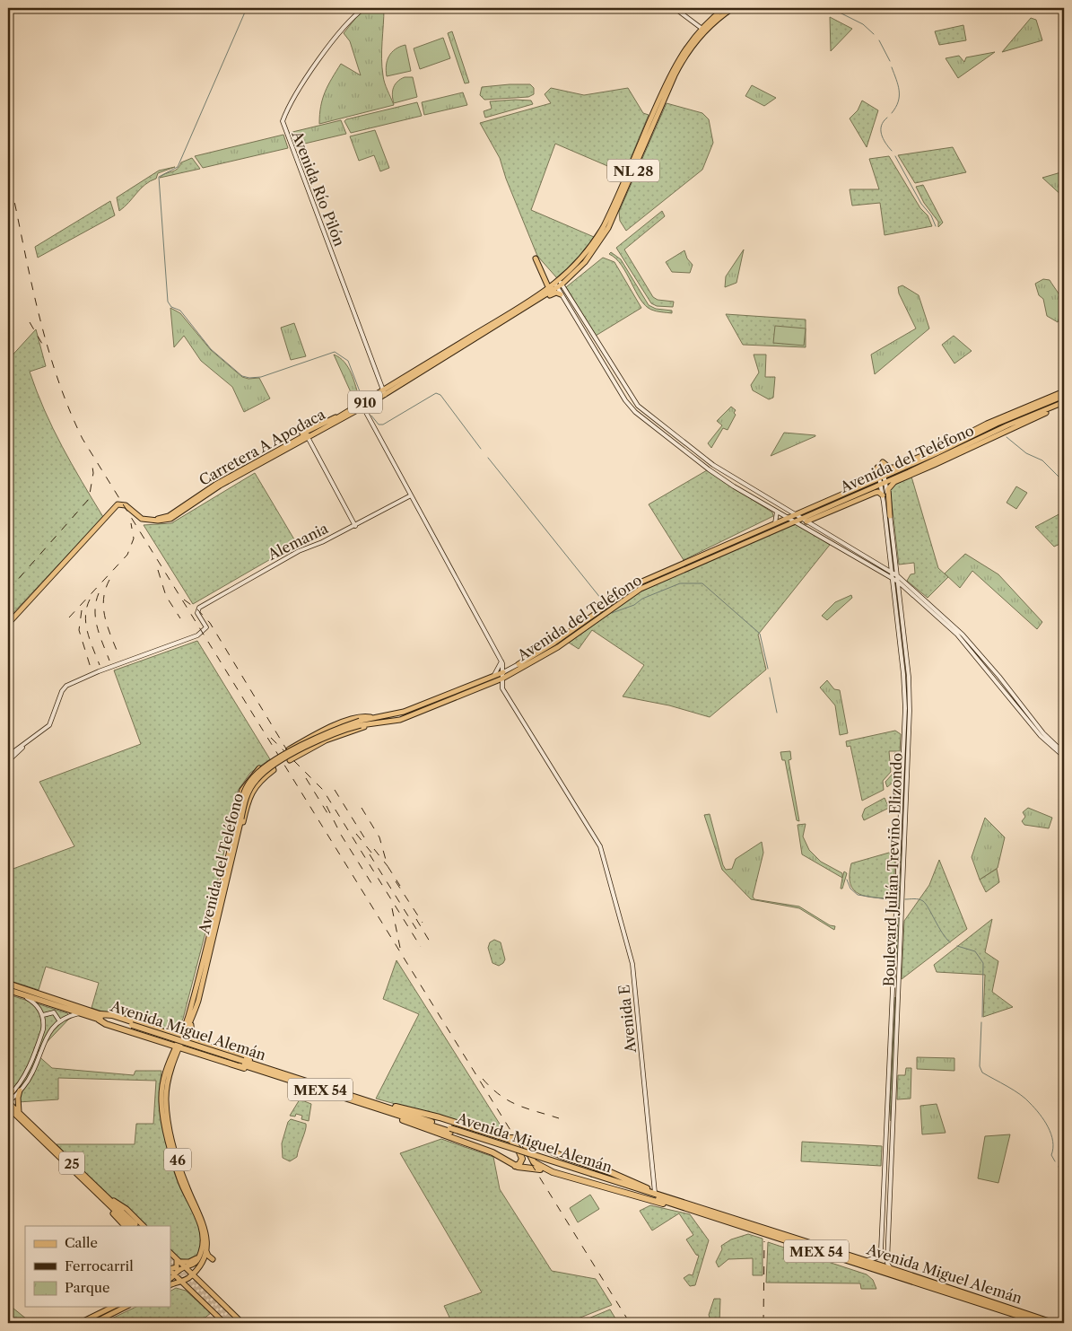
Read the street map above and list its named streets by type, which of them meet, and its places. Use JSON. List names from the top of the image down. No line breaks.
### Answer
{"streets":{"highway":["Avenida Miguel Alemán","MEX 54"],"main road":["NL 28","Avenida Río Pilón","910","Carretera A Apodaca","Avenida del Teléfono","Alemania","Boulevard Julián Treviño Elizondo","Avenida E","46","25"]},"crossings":[["NL 28","Carretera A Apodaca"],["Avenida Río Pilón","Carretera A Apodaca"],["910","Carretera A Apodaca"],["Avenida del Teléfono","Boulevard Julián Treviño Elizondo"],["Avenida del Teléfono","Avenida E"],["Avenida del Teléfono","46"],["Boulevard Julián Treviño Elizondo","Avenida Miguel Alemán"],["Avenida E","Avenida Miguel Alemán"]],"legend":["Calle","Ferrocarril","Parque"]}
